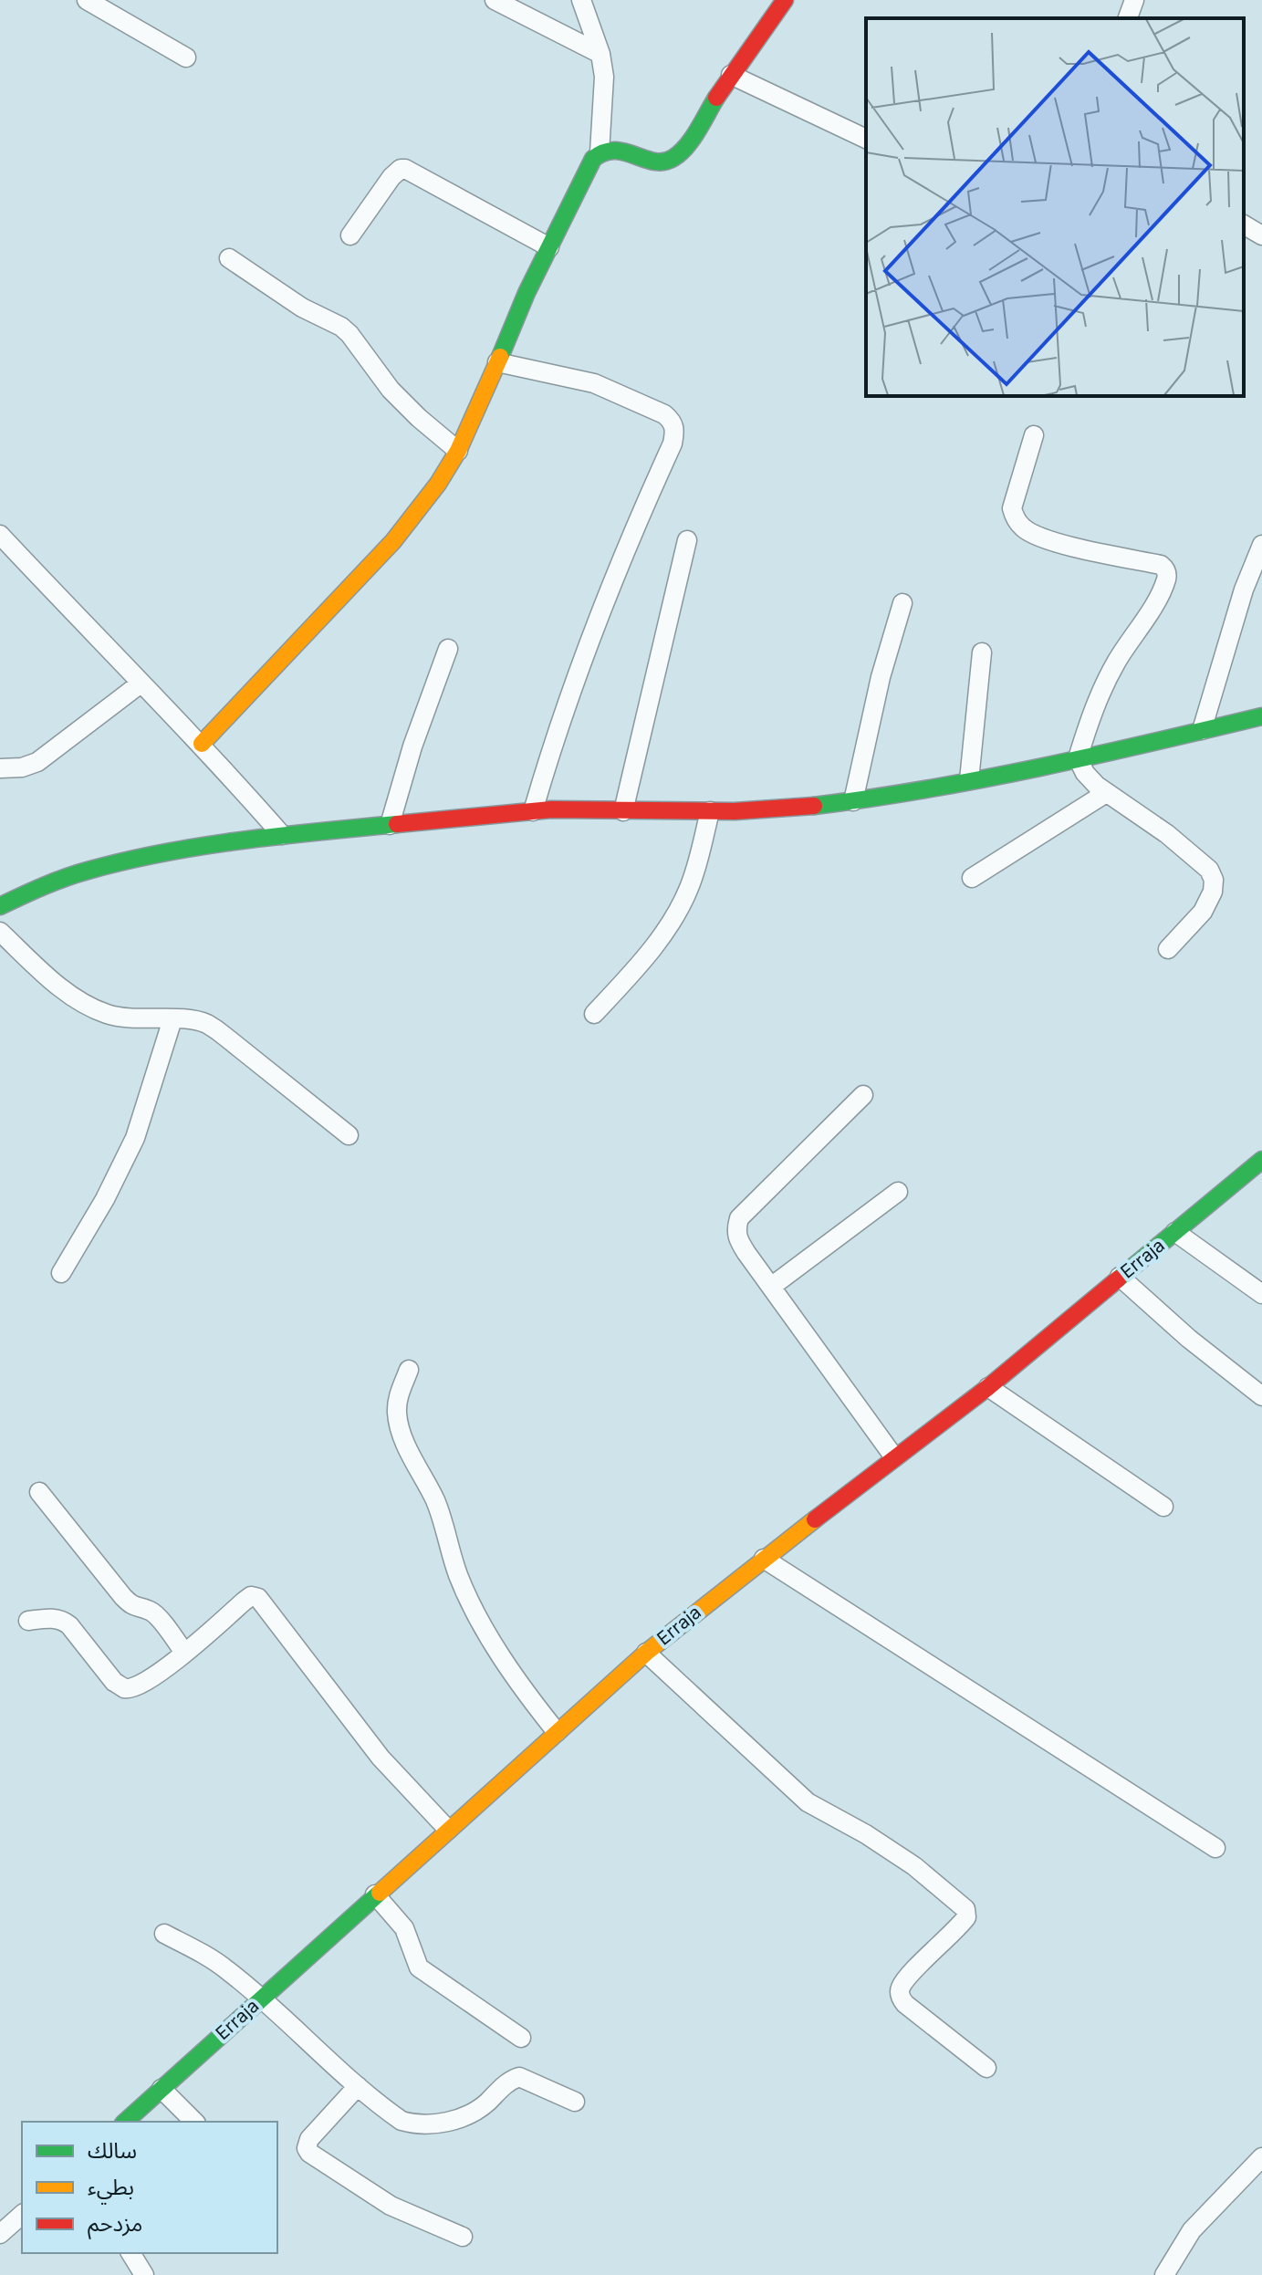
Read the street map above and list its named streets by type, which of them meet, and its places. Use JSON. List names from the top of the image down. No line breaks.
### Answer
{"streets":{"street":["Erraja"]},"legend":["سالك","بطيء","مزدحم"]}
